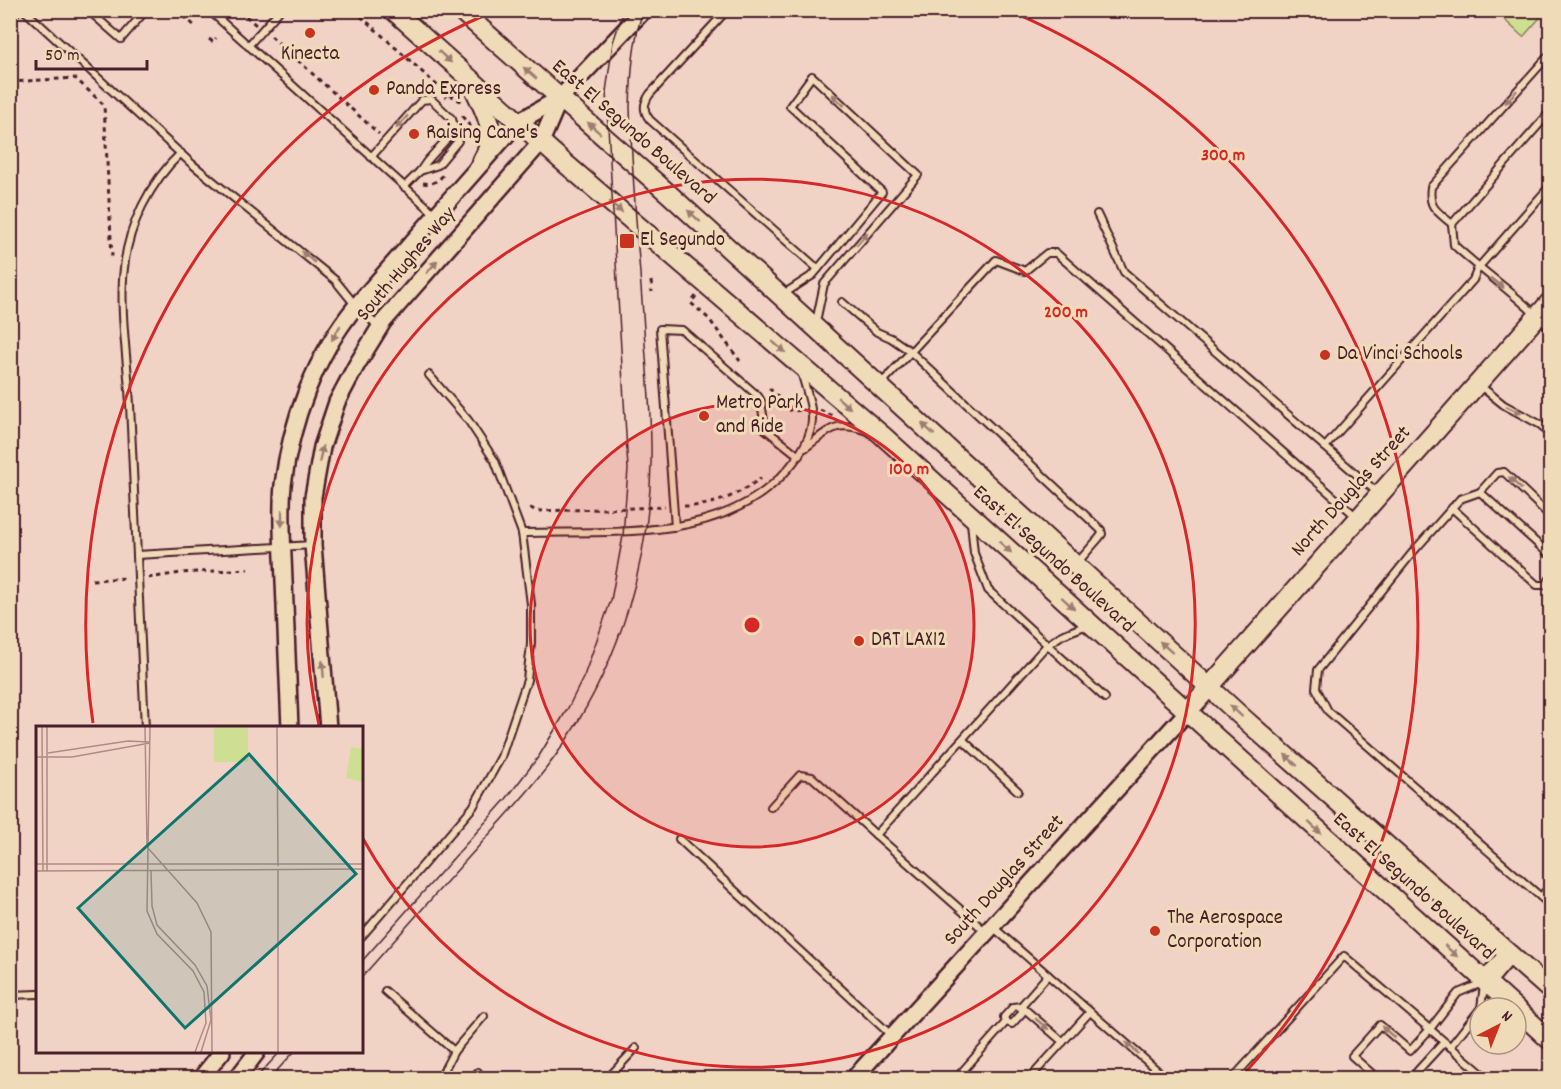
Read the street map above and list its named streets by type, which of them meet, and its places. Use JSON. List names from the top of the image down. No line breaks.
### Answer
{"streets":{"main road":["East El Segundo Boulevard","North Douglas Street"],"street":["South Hughes Way","South Douglas Street"]},"crossings":[["East El Segundo Boulevard","South Hughes Way"],["East El Segundo Boulevard","North Douglas Street"],["East El Segundo Boulevard","South Douglas Street"],["North Douglas Street","South Douglas Street"]],"places":{"other":["Kinecta","Panda Express","Raising Cane's","Da Vinci Schools","Metro Park and Ride","DRT LAX12","The Aerospace Corporation"],"transit":["El Segundo"]},"scale_bar":"50 m","north":"top right","rings":["300 m","200 m","100 m"]}
